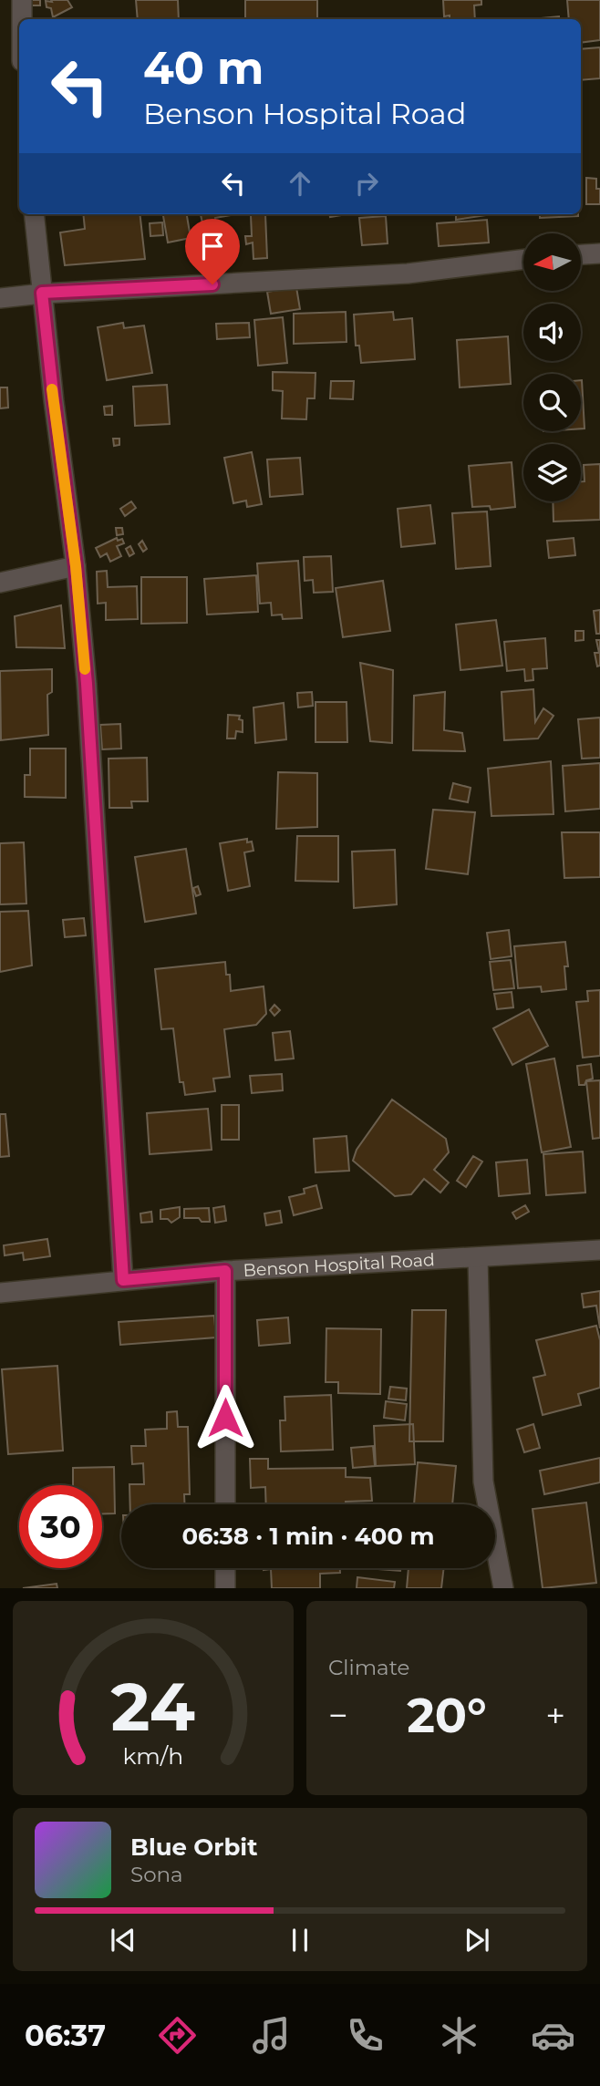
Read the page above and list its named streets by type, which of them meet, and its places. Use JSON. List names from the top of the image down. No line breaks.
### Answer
{"streets":{"street":["Benson Hospital Road"]},"north":"left","page":{"turn":["40 m","Benson Hospital Road"],"limit":"30","trip":"06:38 · 1 min · 400 m","tile":"Climate","heat":["−","20°","+"],"song":["Blue Orbit","Sona"],"tabs":"06:37","gauge":["24","km/h"]}}
